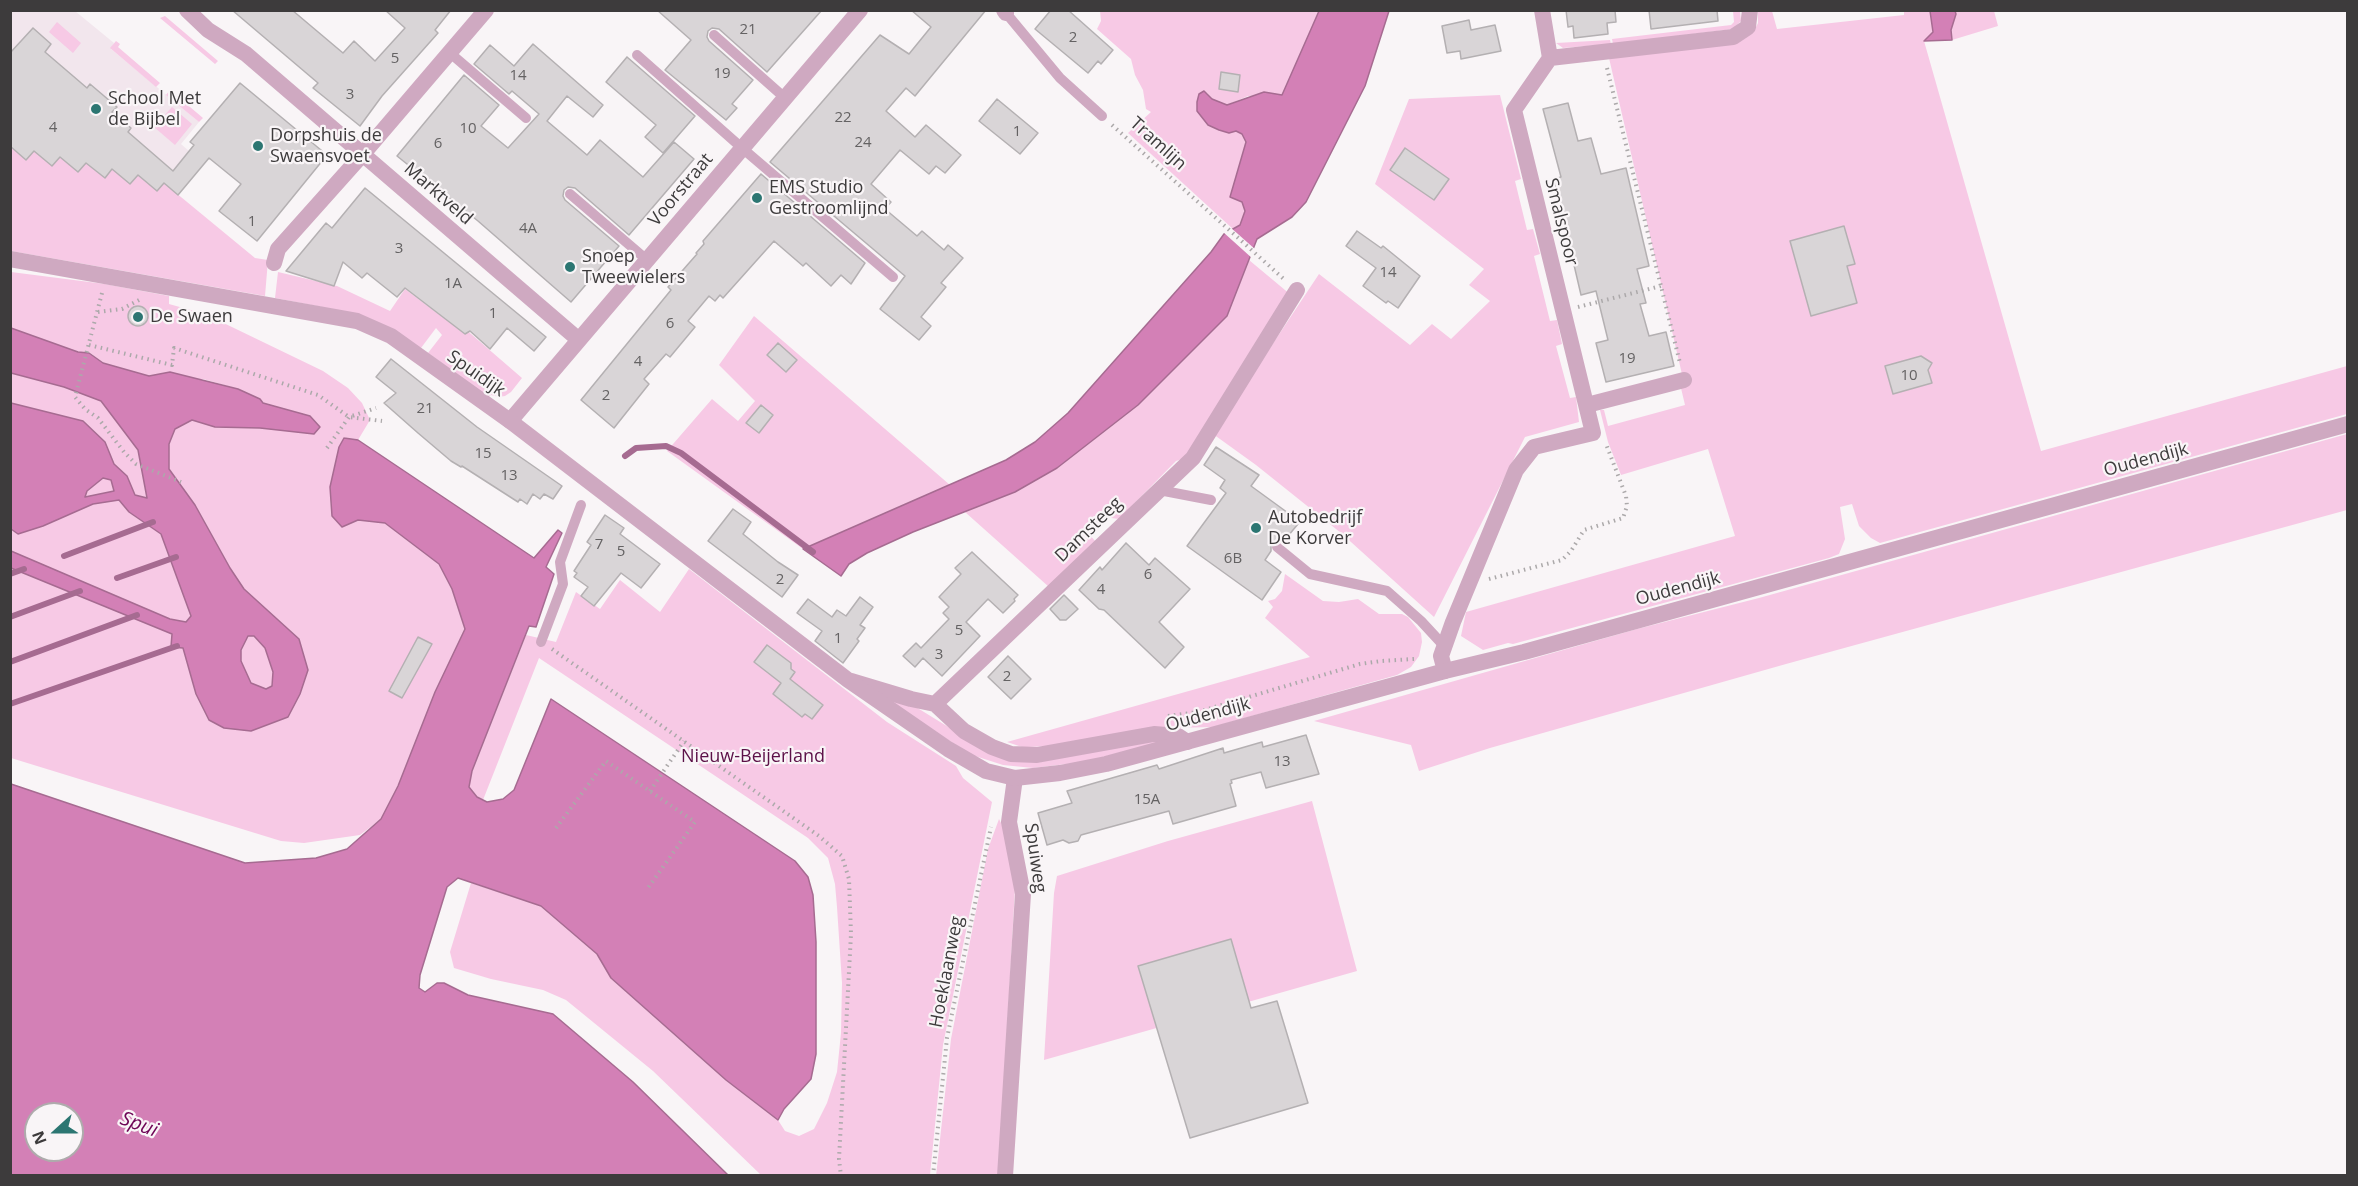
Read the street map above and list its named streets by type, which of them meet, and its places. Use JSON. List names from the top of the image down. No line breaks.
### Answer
{"streets":{"street":["Voorstraat","Marktveld","Smalspoor","Spuidijk","Oudendijk","Damsteeg","Spuiweg"],"lane":["Tramlijn"],"path":["Hoeklaanweg"]},"crossings":[["Tramlijn","Damsteeg"],["Voorstraat","Marktveld"],["Voorstraat","Spuidijk"],["Oudendijk","Spuiweg"]],"water":["Spui"],"parks":["Nieuw-Beijerland"],"places":["School Met de Bijbel","Dorpshuis de Swaensvoet","EMS Studio Gestroomlijnd","Snoep Tweewielers","De Swaen","Autobedrijf De Korver"],"house_numbers":["21","2","5","19","14","3","22","4","10","1","24","6","1","4A","3","14","1A","1","6","19","4","10","2","21","15","13","7","5","6B","6","2","4","5","1","3","2","13","15A"],"north":"left"}
